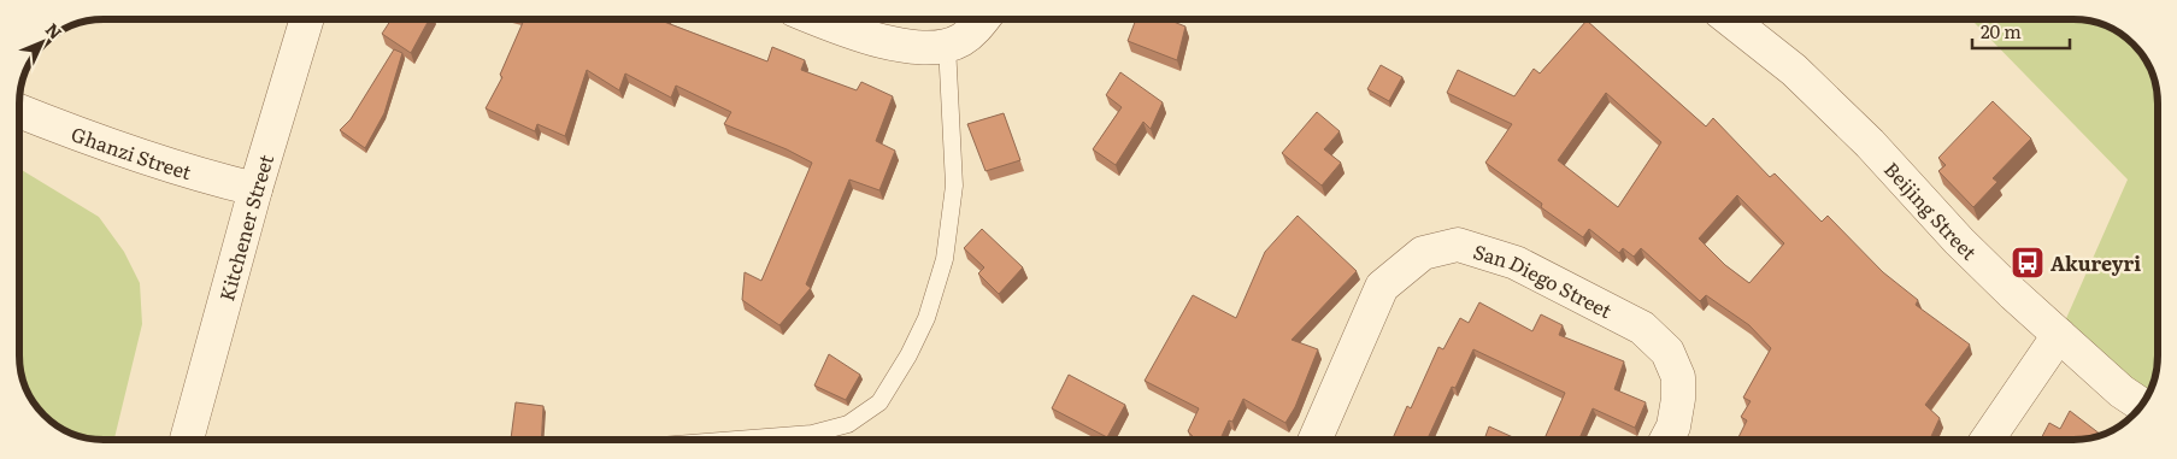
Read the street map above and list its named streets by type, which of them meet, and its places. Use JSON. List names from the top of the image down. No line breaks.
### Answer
{"streets":{"street":["Ghanzi Street","Beijing Street","Kitchener Street","San Diego Street"]},"crossings":[["Ghanzi Street","Kitchener Street"]],"places":{"bus stop":["Akureyri"]},"scale_bar":"20 m","north":"top right"}
